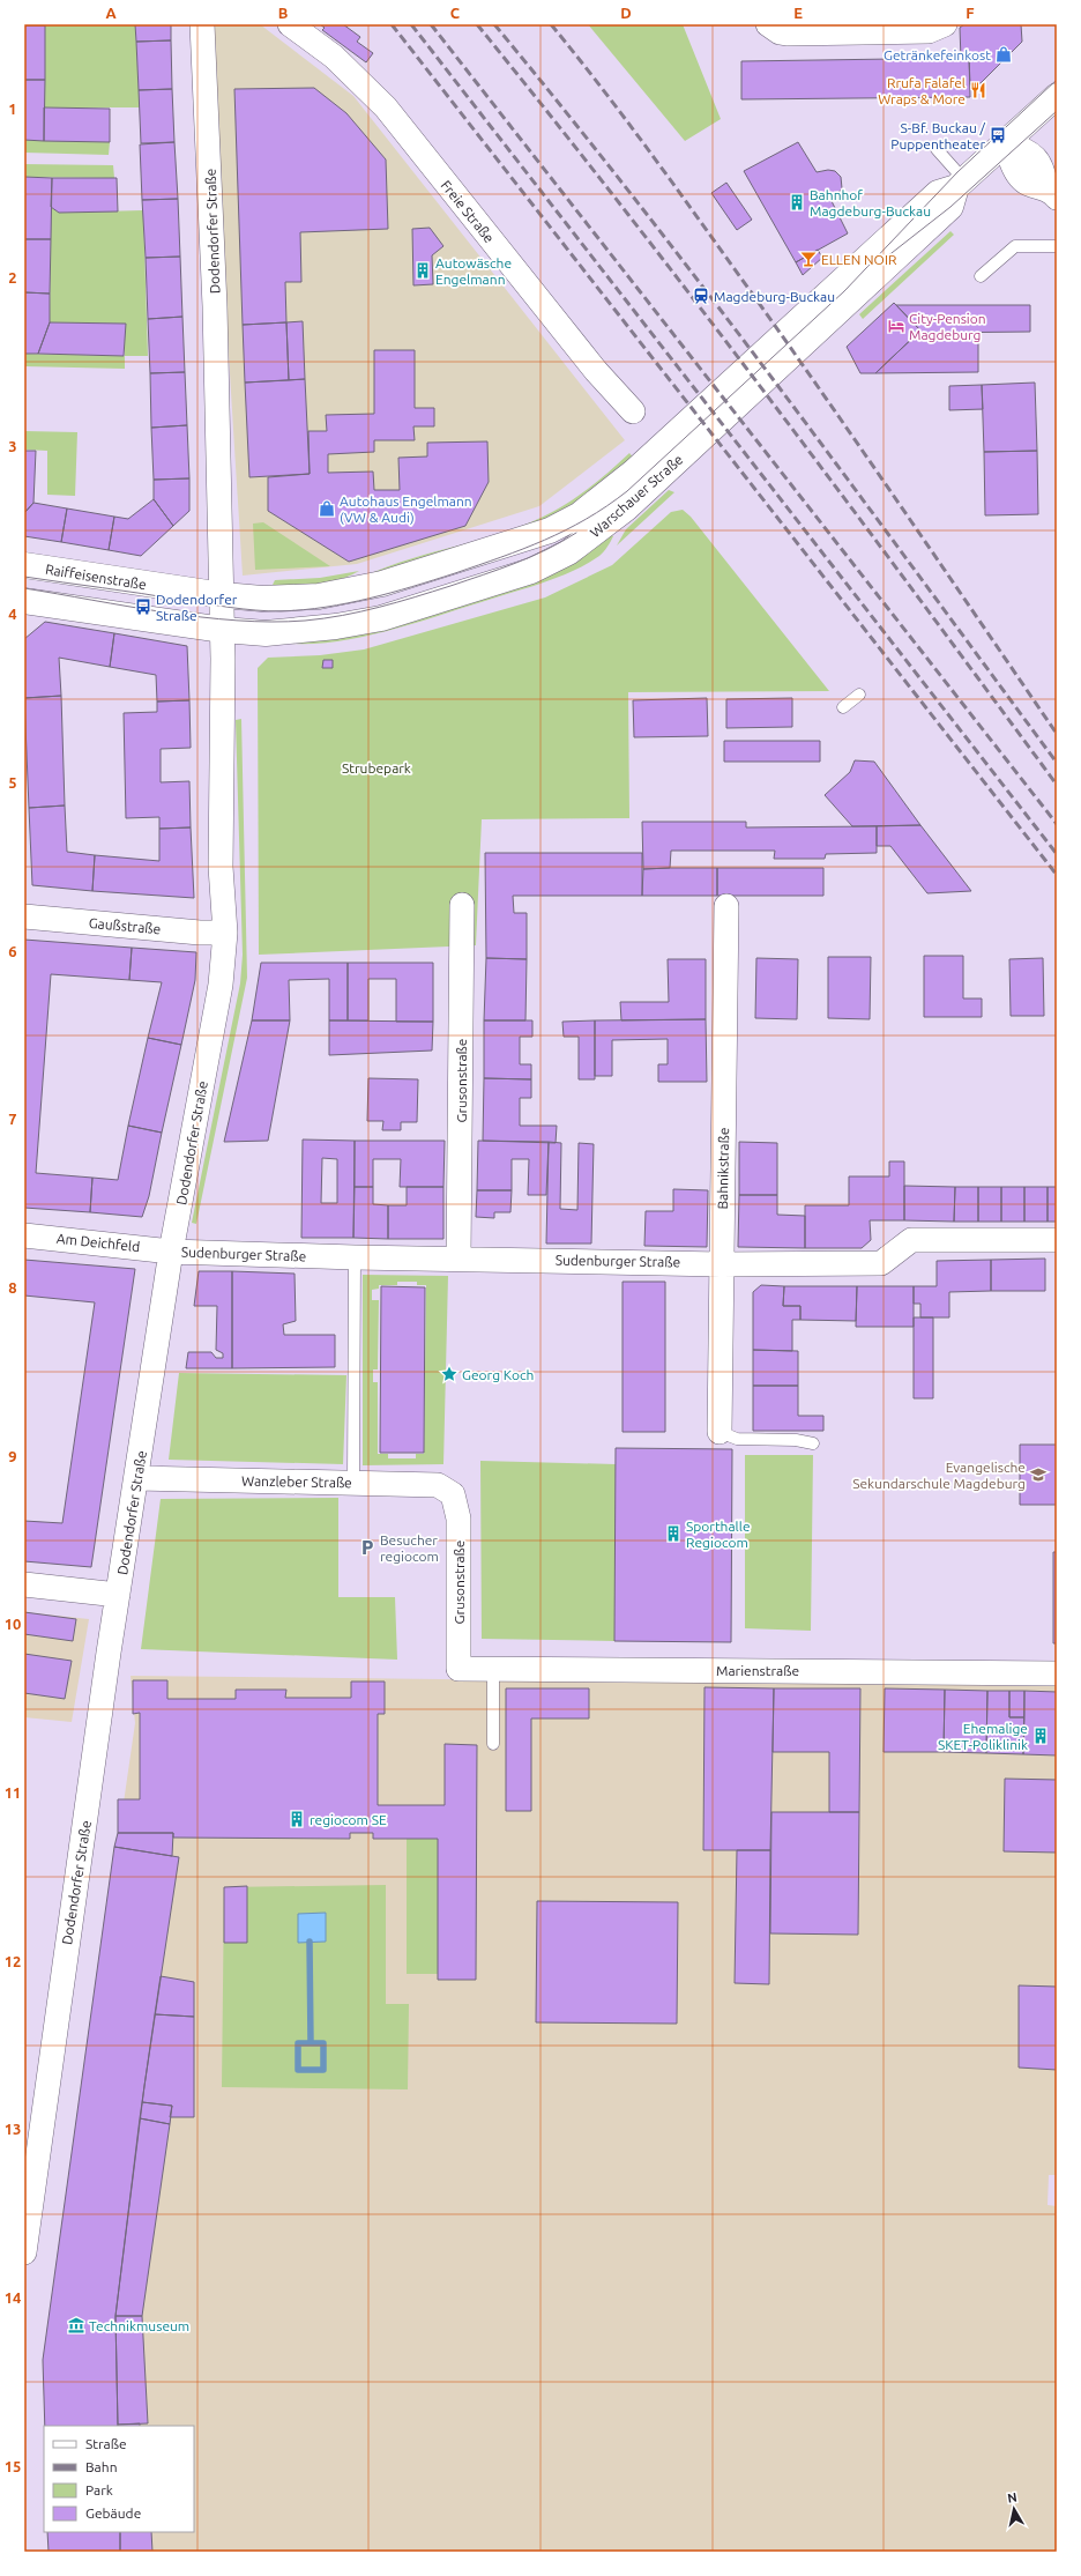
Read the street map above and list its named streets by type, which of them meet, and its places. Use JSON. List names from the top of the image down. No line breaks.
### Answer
{"streets":{"main road":["Warschauer Straße","Raiffeisenstraße"],"street":["Freie Straße","Dodendorfer Straße","Gaußstraße","Grusonstraße","Bahnikstraße","Am Deichfeld","Sudenburger Straße","Wanzleber Straße","Marienstraße"]},"crossings":[["Dodendorfer Straße","Warschauer Straße"],["Dodendorfer Straße","Raiffeisenstraße"],["Dodendorfer Straße","Gaußstraße"],["Dodendorfer Straße","Am Deichfeld"],["Dodendorfer Straße","Sudenburger Straße"],["Dodendorfer Straße","Wanzleber Straße"],["Warschauer Straße","Raiffeisenstraße"],["Grusonstraße","Sudenburger Straße"],["Grusonstraße","Wanzleber Straße"],["Grusonstraße","Marienstraße"],["Bahnikstraße","Sudenburger Straße"],["Am Deichfeld","Sudenburger Straße"]],"parks":["Strubepark"],"places":{"shop":["Getränkefeinkost","Autohaus Engelmann (VW & Audi)"],"restaurant":["Rrufa Falafel Wraps & More"],"bus stop":["S-Bf. Buckau / Puppentheater","Dodendorfer Straße"],"building":["Bahnhof Magdeburg-Buckau","Autowäsche Engelmann","Sporthalle Regiocom","Ehemalige SKET-Poliklinik","regiocom SE"],"bar":["ELLEN NOIR"],"station":["Magdeburg-Buckau"],"hotel":["City-Pension Magdeburg"],"place":["Georg Koch"],"school or university":["Evangelische Sekundarschule Magdeburg"],"parking":["Besucher regiocom"],"museum":["Technikmuseum"]},"legend":["Straße","Bahn","Park","Gebäude"],"north":"top","grid":{"columns":["A","B","C","D","E","F"],"rows":["1","2","3","4","5","6","7","8","9","10","11","12","13","14","15"]}}
